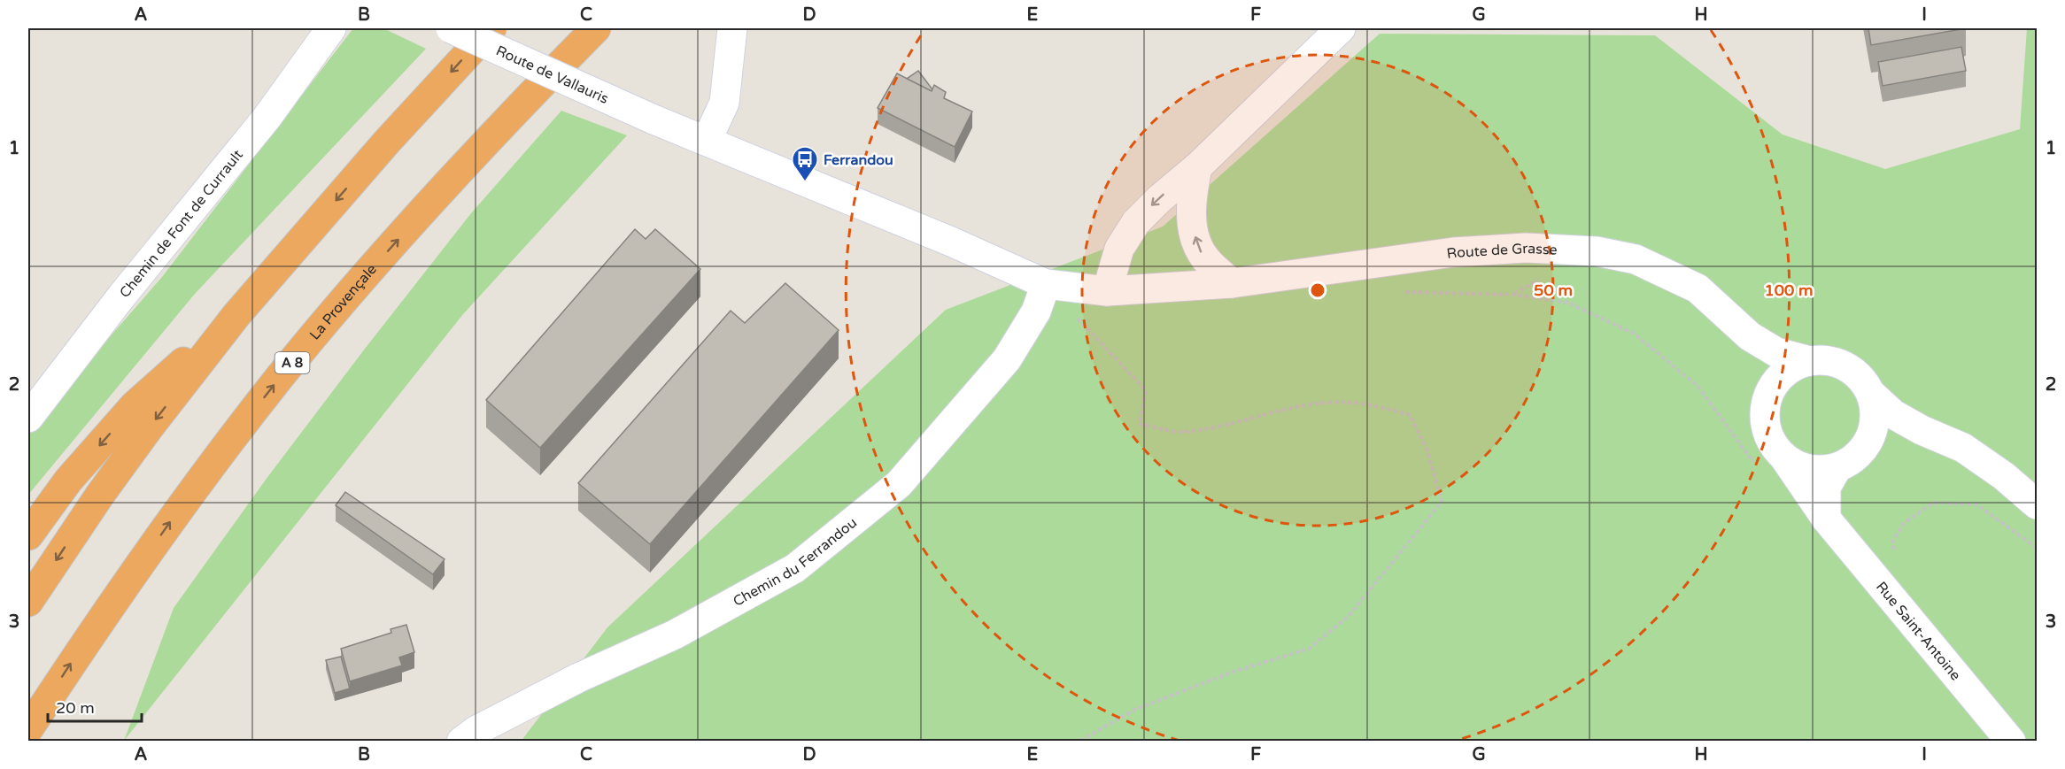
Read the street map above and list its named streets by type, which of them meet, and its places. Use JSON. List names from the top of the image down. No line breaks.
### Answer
{"streets":{"highway":["La Provençale","A 8"],"street":["Route de Vallauris","Chemin de Font de Currault","Route de Grasse","Chemin du Ferrandou","Rue Saint-Antoine"]},"crossings":[["Route de Vallauris","Route de Grasse"],["Route de Vallauris","Chemin du Ferrandou"],["Route de Grasse","Chemin du Ferrandou"],["Route de Grasse","Rue Saint-Antoine"]],"places":{"bus stop":["Ferrandou"]},"scale_bar":"20 m","grid":{"columns":["A","B","C","D","E","F","G","H","I"],"rows":["1","2","3"]},"rings":["50 m","100 m"]}
